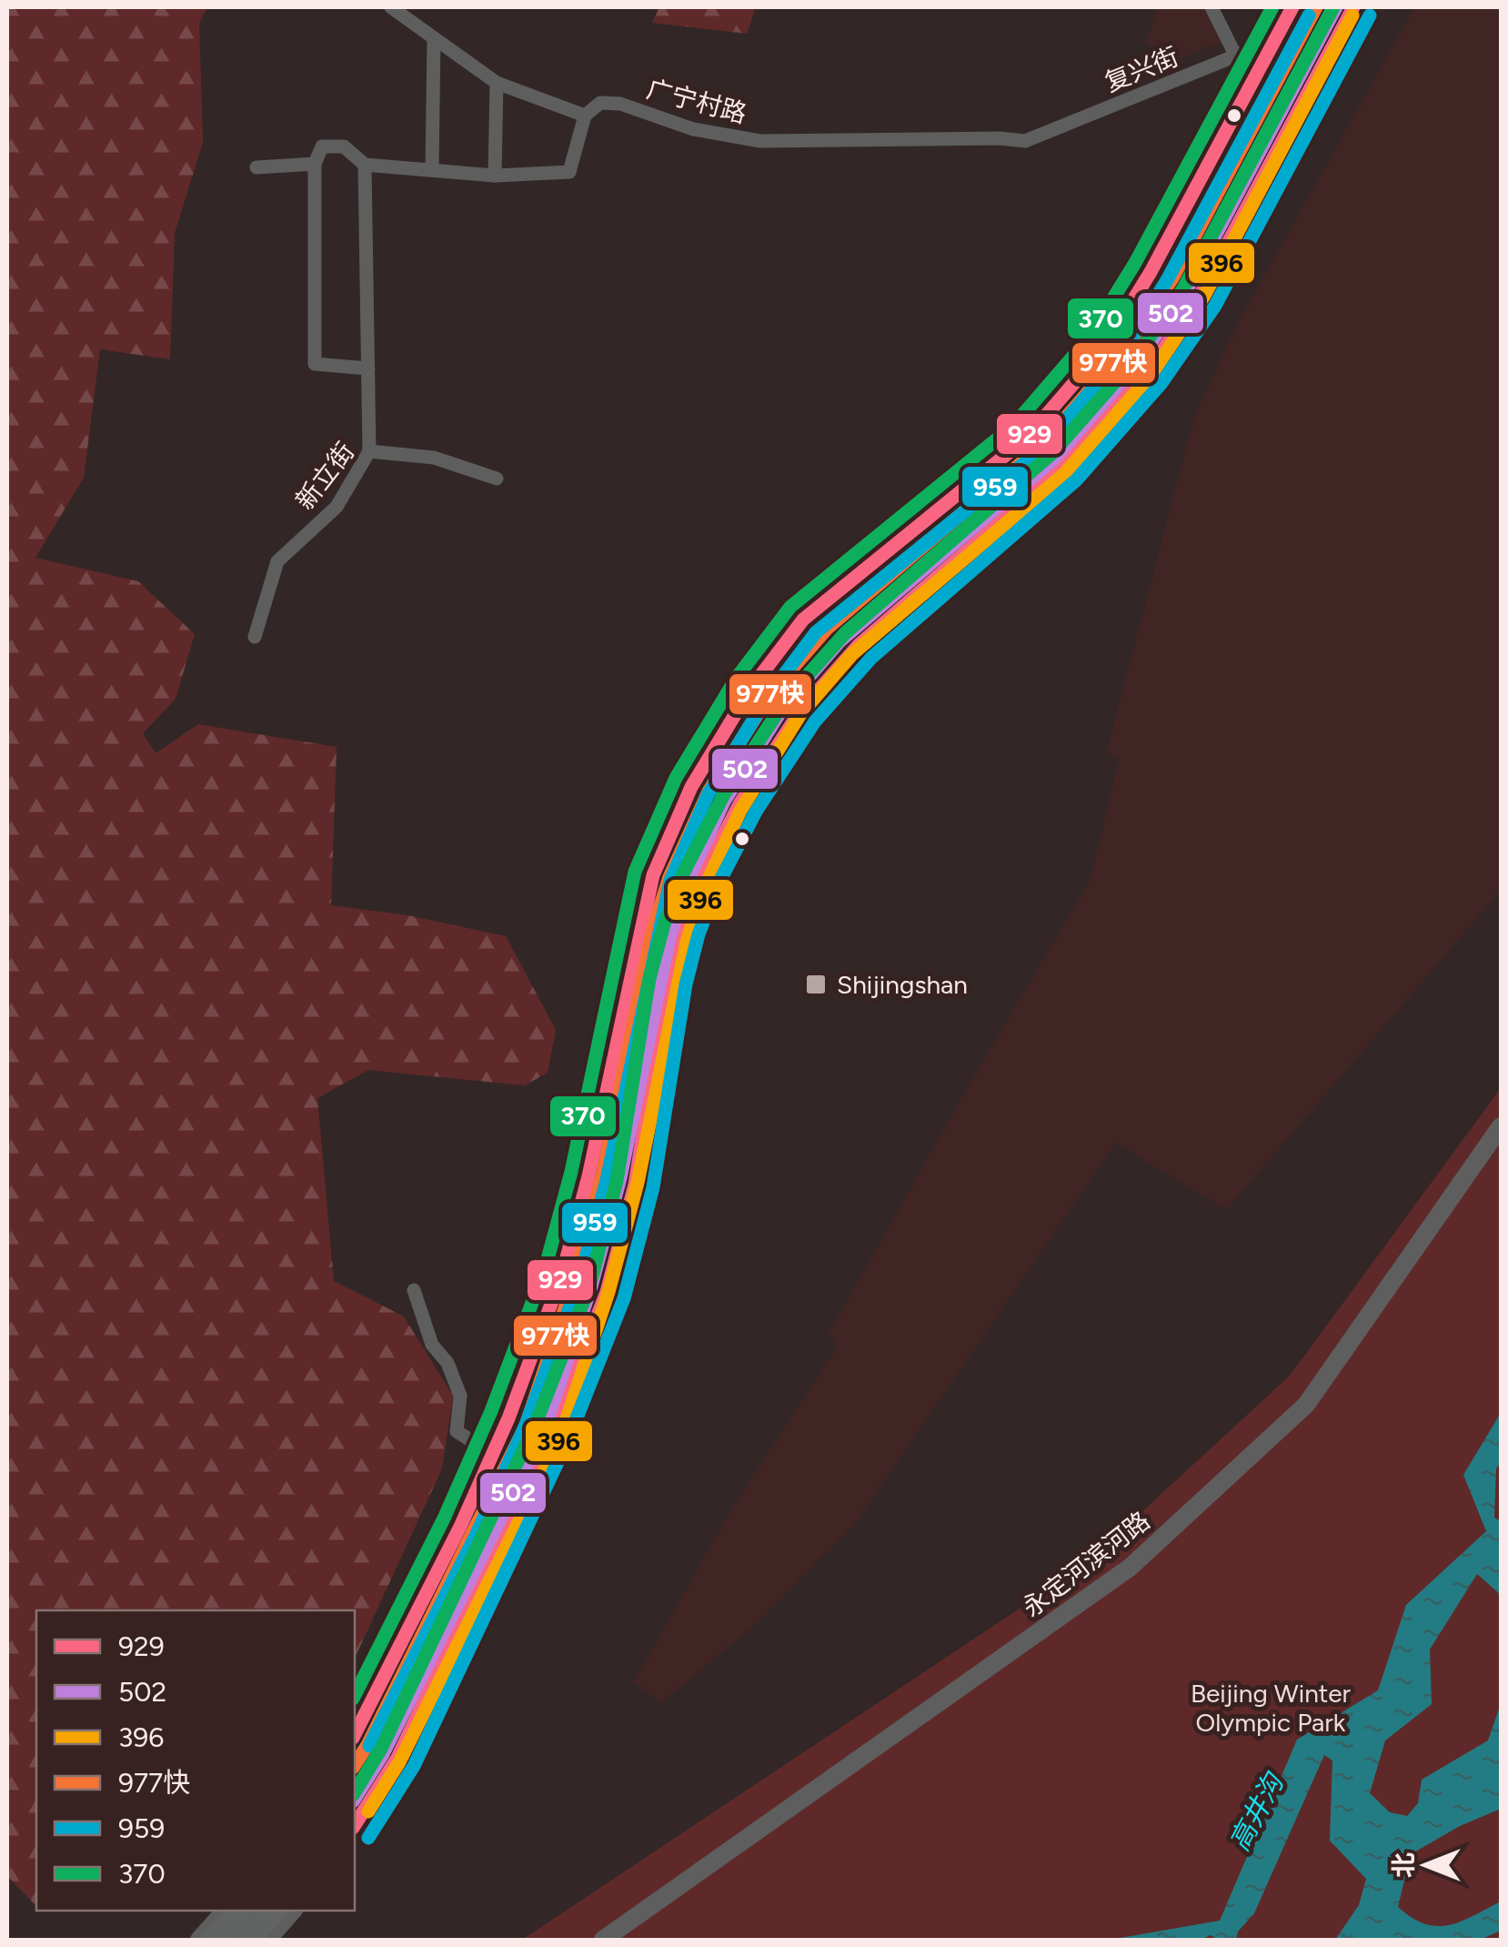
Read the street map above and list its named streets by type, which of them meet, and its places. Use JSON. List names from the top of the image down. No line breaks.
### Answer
{"streets":{"street":["复兴街","广宁村路","新立街","永定河滨河路"]},"crossings":[["复兴街","广宁村路"]],"water":["高井沟"],"parks":["Beijing Winter Olympic Park"],"places":{"transit":["Shijingshan"]},"lines":["transit line 929","transit line 502","transit line 977快","transit line 370","transit line 396","transit line 959"],"legend":["929","502","396","977快","959","370"],"north":"left"}
